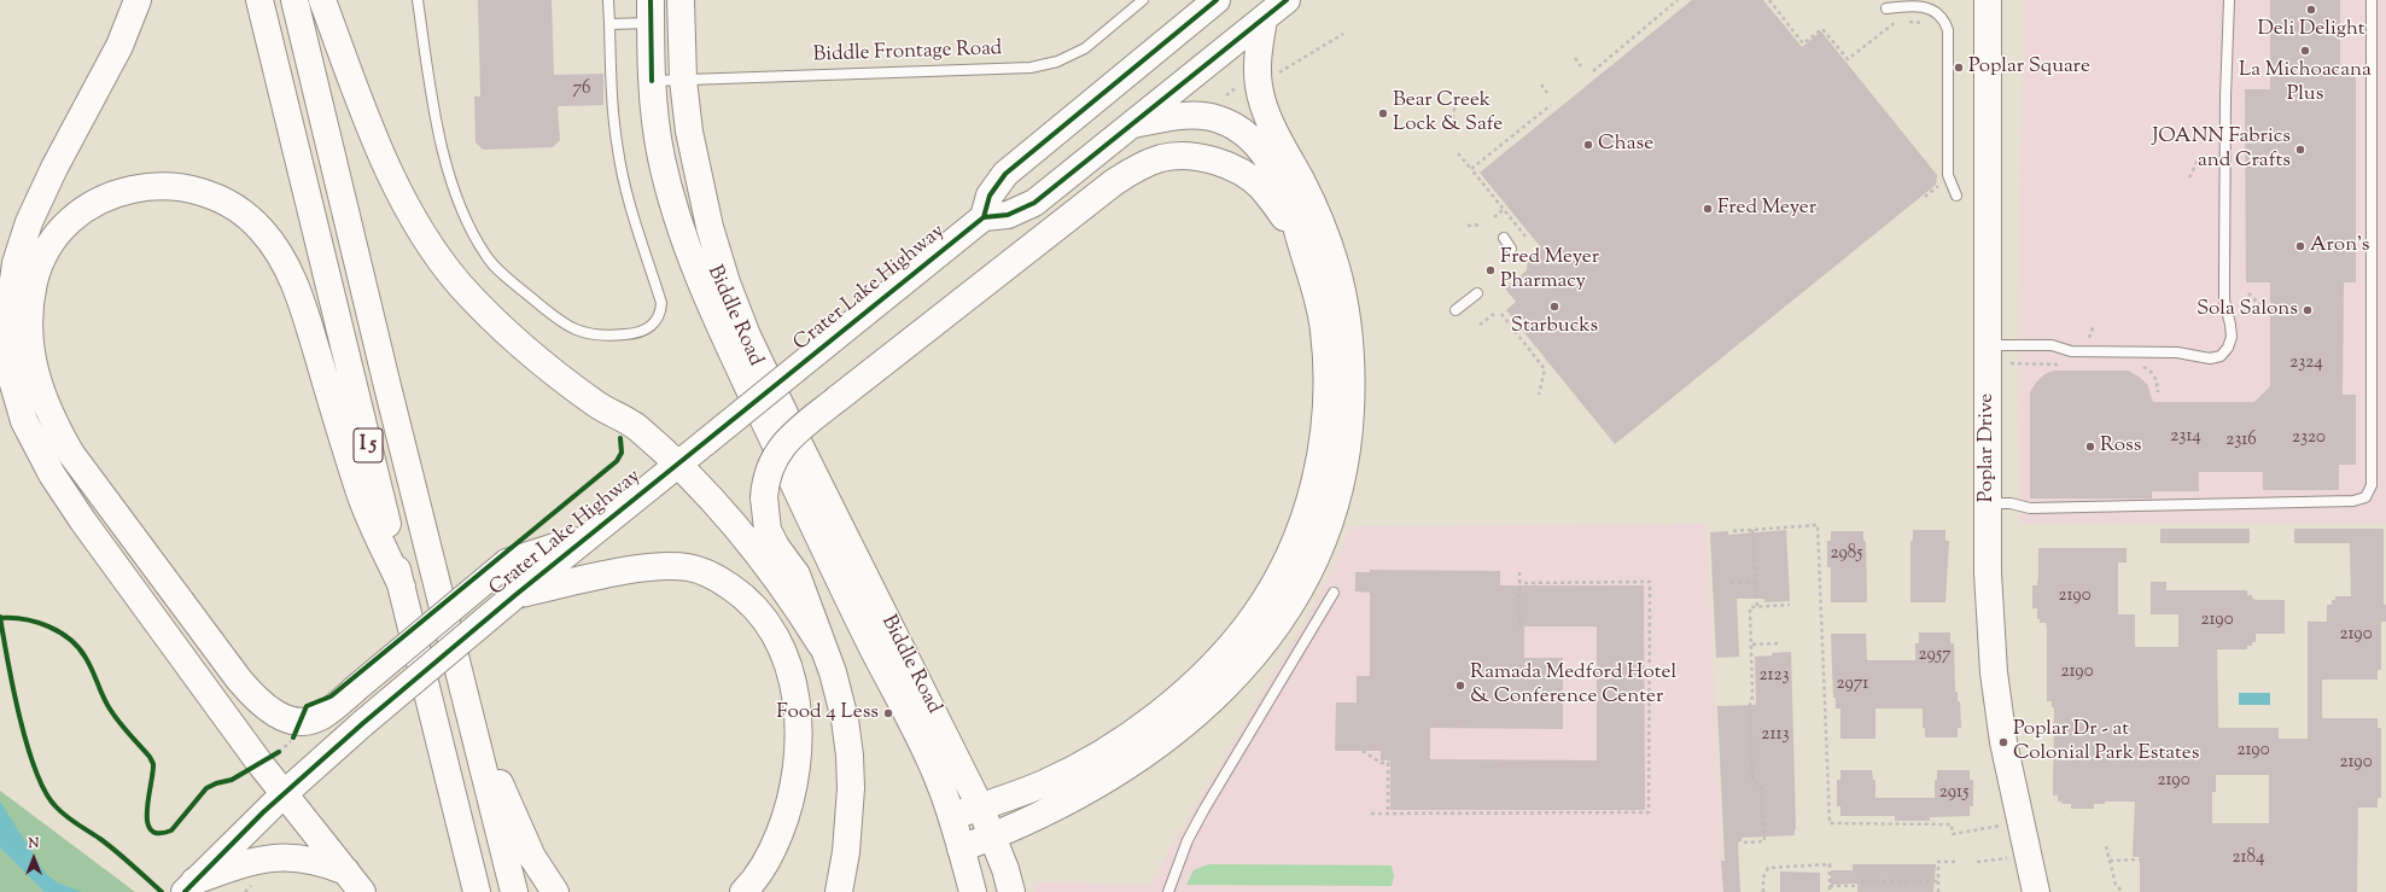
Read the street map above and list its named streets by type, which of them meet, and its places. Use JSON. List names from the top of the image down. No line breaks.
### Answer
{"streets":{"main road":["Crater Lake Highway","Biddle Road","I 5","Poplar Drive"],"lane":["Biddle Frontage Road"]},"crossings":[["Biddle Frontage Road","Biddle Road"]],"places":["Deli Delight","La Michoacana Plus","Poplar Square","Bear Creek Lock & Safe","Chase","JOANN Fabrics and Crafts","Fred Meyer","Aron's","Fred Meyer Pharmacy","Starbucks","Sola Salons","Ross","Ramada Medford Hotel & Conference Center","Food 4 Less","Poplar Dr - at Colonial Park Estates"],"house_numbers":["76","2324","2314","2320","2316","2985","2190","2190","2190","2957","2190","2123","2971","2113","2190","2190","2190","2915","2184"],"north":"top"}
